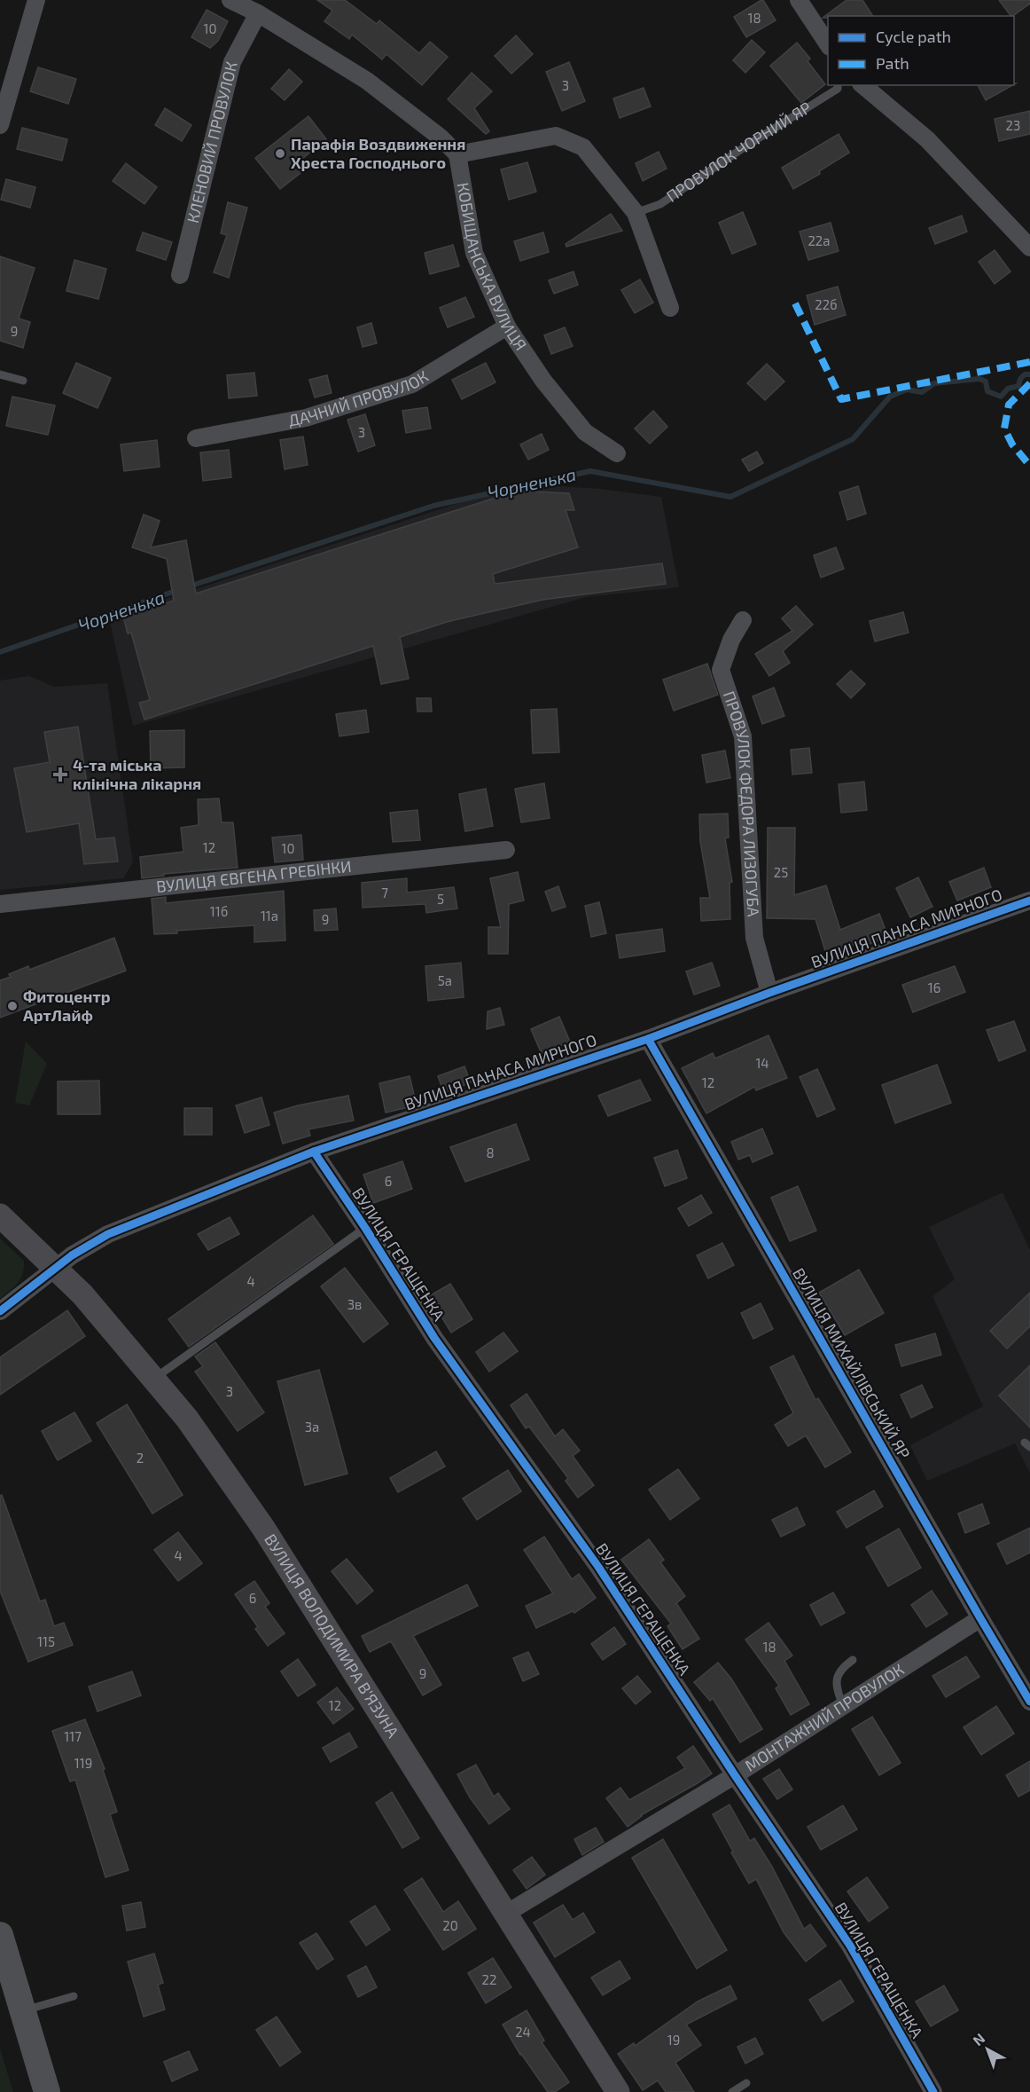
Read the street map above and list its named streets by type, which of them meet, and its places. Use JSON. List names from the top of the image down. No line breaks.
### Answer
{"streets":{"main road":["ВУЛИЦЯ ВОЛОДИМИРА В'ЯЗУНА"],"street":["КЛЕНОВИЙ ПРОВУЛОК","КОБИЩАНСЬКА ВУЛИЦЯ","ДАЧНИЙ ПРОВУЛОК","ПРОВУЛОК ФЕДОРА ЛИЗОГУБА","ВУЛИЦЯ ЄВГЕНА ГРЕБІНКИ","ВУЛИЦЯ ПАНАСА МИРНОГО","ВУЛИЦЯ ГЕРАЩЕНКА","ВУЛИЦЯ МИХАЙЛІВСЬКИЙ ЯР","МОНТАЖНИЙ ПРОВУЛОК"],"lane":["ПРОВУЛОК ЧОРНИЙ ЯР"]},"crossings":[["КОБИЩАНСЬКА ВУЛИЦЯ","ДАЧНИЙ ПРОВУЛОК"],["ПРОВУЛОК ФЕДОРА ЛИЗОГУБА","ВУЛИЦЯ ПАНАСА МИРНОГО"],["ВУЛИЦЯ ПАНАСА МИРНОГО","ВУЛИЦЯ ГЕРАЩЕНКА"],["ВУЛИЦЯ ПАНАСА МИРНОГО","ВУЛИЦЯ МИХАЙЛІВСЬКИЙ ЯР"],["ВУЛИЦЯ ПАНАСА МИРНОГО","ВУЛИЦЯ ВОЛОДИМИРА В'ЯЗУНА"],["ВУЛИЦЯ ГЕРАЩЕНКА","МОНТАЖНИЙ ПРОВУЛОК"],["ВУЛИЦЯ МИХАЙЛІВСЬКИЙ ЯР","МОНТАЖНИЙ ПРОВУЛОК"],["ВУЛИЦЯ ВОЛОДИМИРА В'ЯЗУНА","МОНТАЖНИЙ ПРОВУЛОК"]],"water":["Чорненька"],"places":{"other":["Парафія Воздвиження Хреста Господнього","Фитоцентр АртЛайф"],"health":["4-та міська клінічна лікарня"]},"house_numbers":["18","10","3","23","22а","22б","9","3","12","10","25","7","5","11б","11а","9","5а","16","14","12","8","6","4","3в","3","3а","2","4","6","115","18","9","12","117","119","20","22","24","19"],"legend":["Cycle path","Path"],"north":"top left"}
